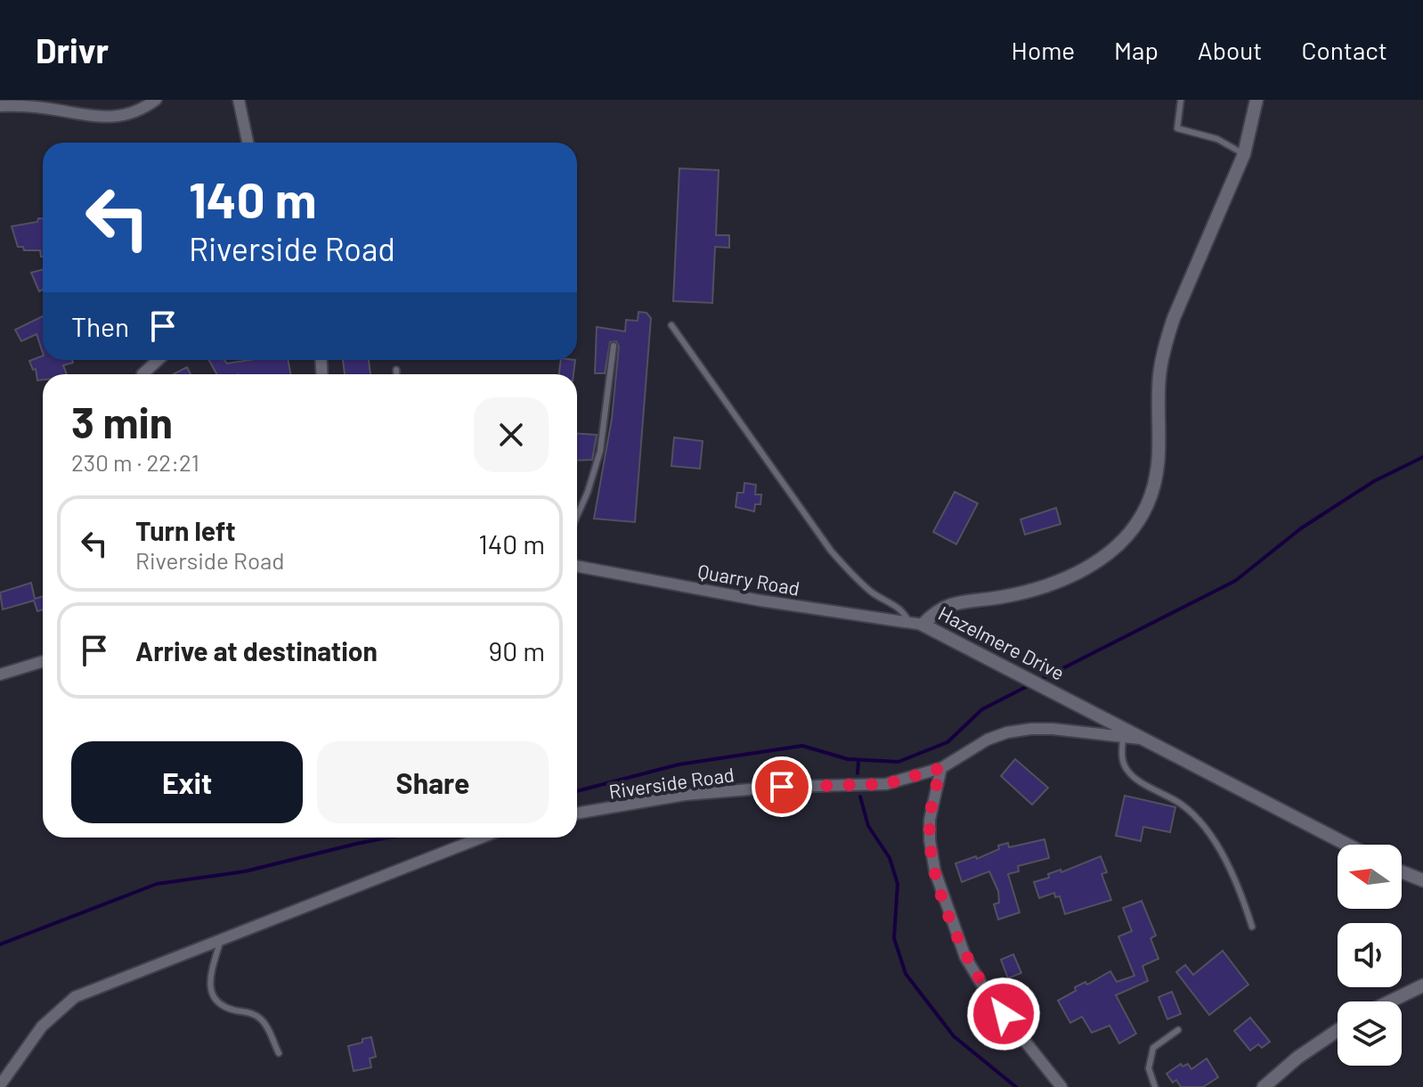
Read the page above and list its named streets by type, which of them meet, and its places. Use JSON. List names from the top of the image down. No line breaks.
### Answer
{"streets":{"street":["Quarry Road","Hazelmere Drive","Riverside Road"]},"crossings":[["Quarry Road","Hazelmere Drive"],["Hazelmere Drive","Riverside Road"]],"north":"left","page":{"header":"Drivr","nav":["Home","Map","About","Contact"],"turn":["140 m","Riverside Road"],"then":"Then","heading":["3 min","230 m · 22:21"],"list":[{"name":"Turn left","note":"Riverside Road","value":"140 m"},{"name":"Arrive at destination","value":"90 m"}],"buttons":["Exit","Share"]}}
